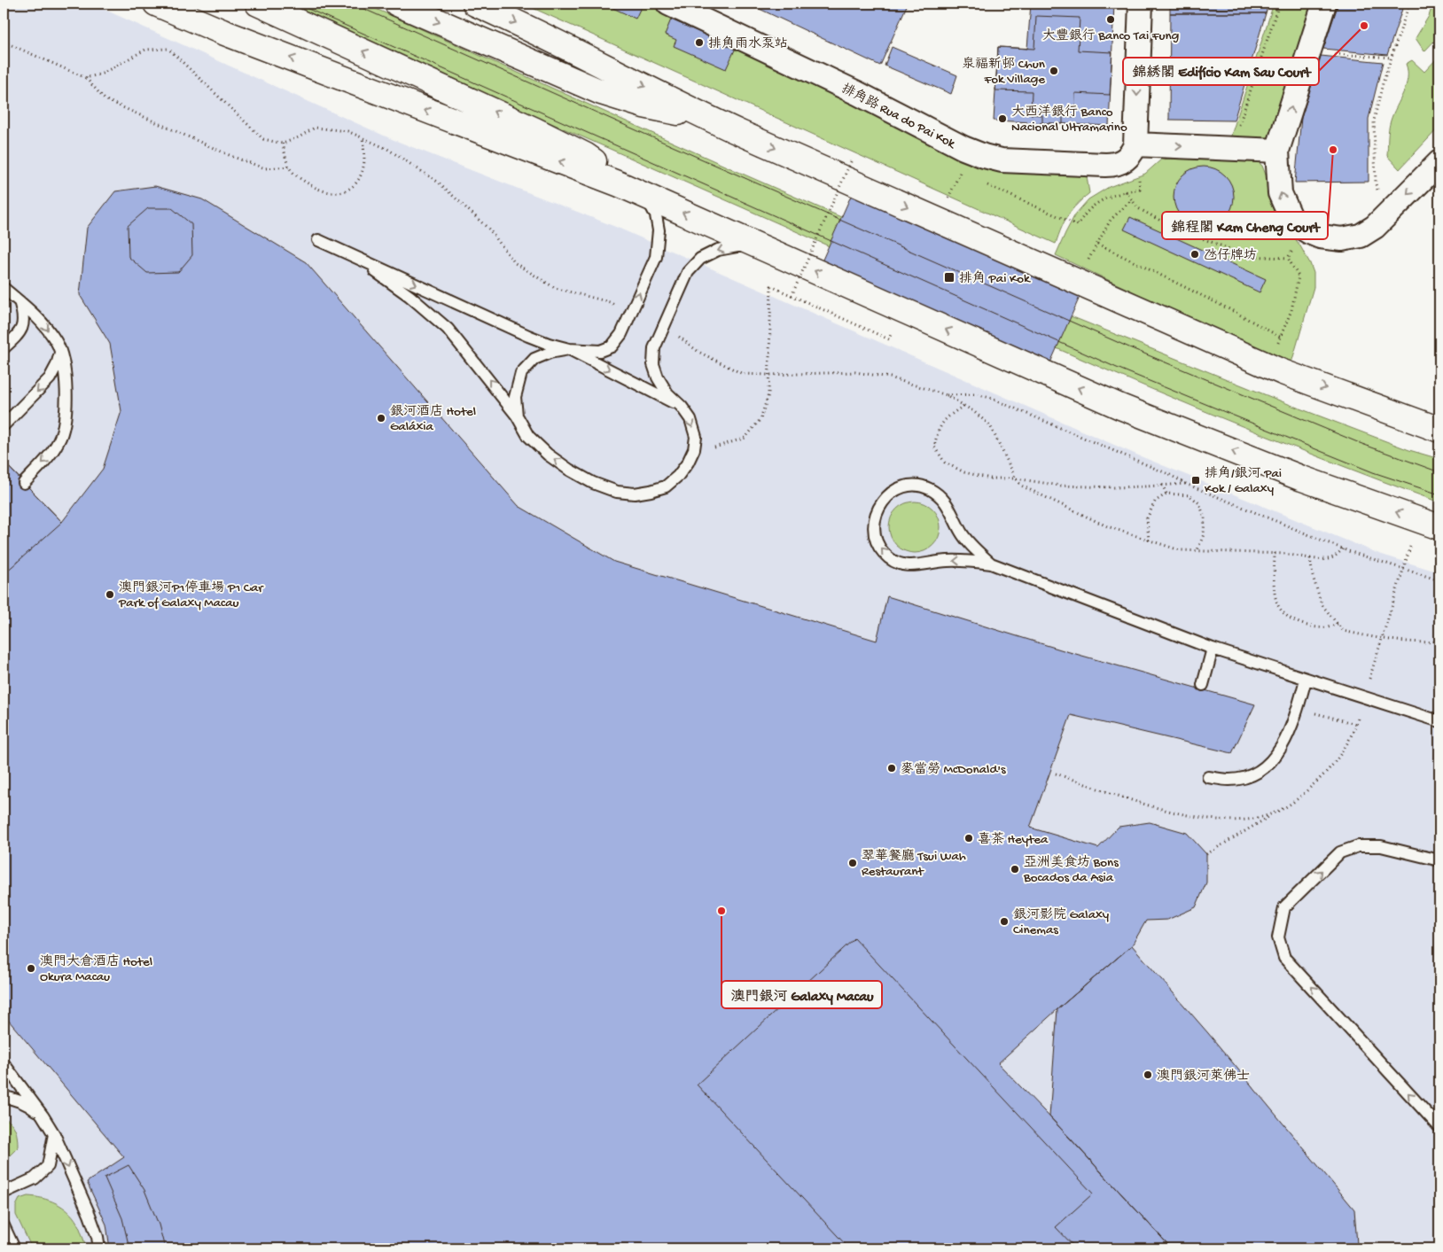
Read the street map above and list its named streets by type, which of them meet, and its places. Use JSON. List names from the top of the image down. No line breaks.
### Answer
{"streets":{"street":["排角路 Rua do Pai Kok"]},"places":{"other":["大豐銀行 Banco Tai Fung","錦綉閣 Edifício Kam Sau Court","排角雨水泵站","泉福新邨 Chun Fok Village","大西洋銀行 Banco Nacional Ultramarino","錦程閣 Kam Cheng Court","氹仔牌坊","銀河酒店 Hotel Galáxia","澳門銀河P1停車場 P1 Car Park of Galaxy Macau","麥當勞 McDonald's","喜茶 Heytea","翠華餐廳 Tsui Wah Restaurant","亞洲美食坊 Bons Bocados da Asia","澳門銀河 Galaxy Macau","銀河影院 Galaxy Cinemas","澳門大倉酒店 Hotel Okura Macau","澳門銀河萊佛士"],"transit":["排角 Pai Kok","排角/銀河 Pai Kok / Galaxy"]}}
